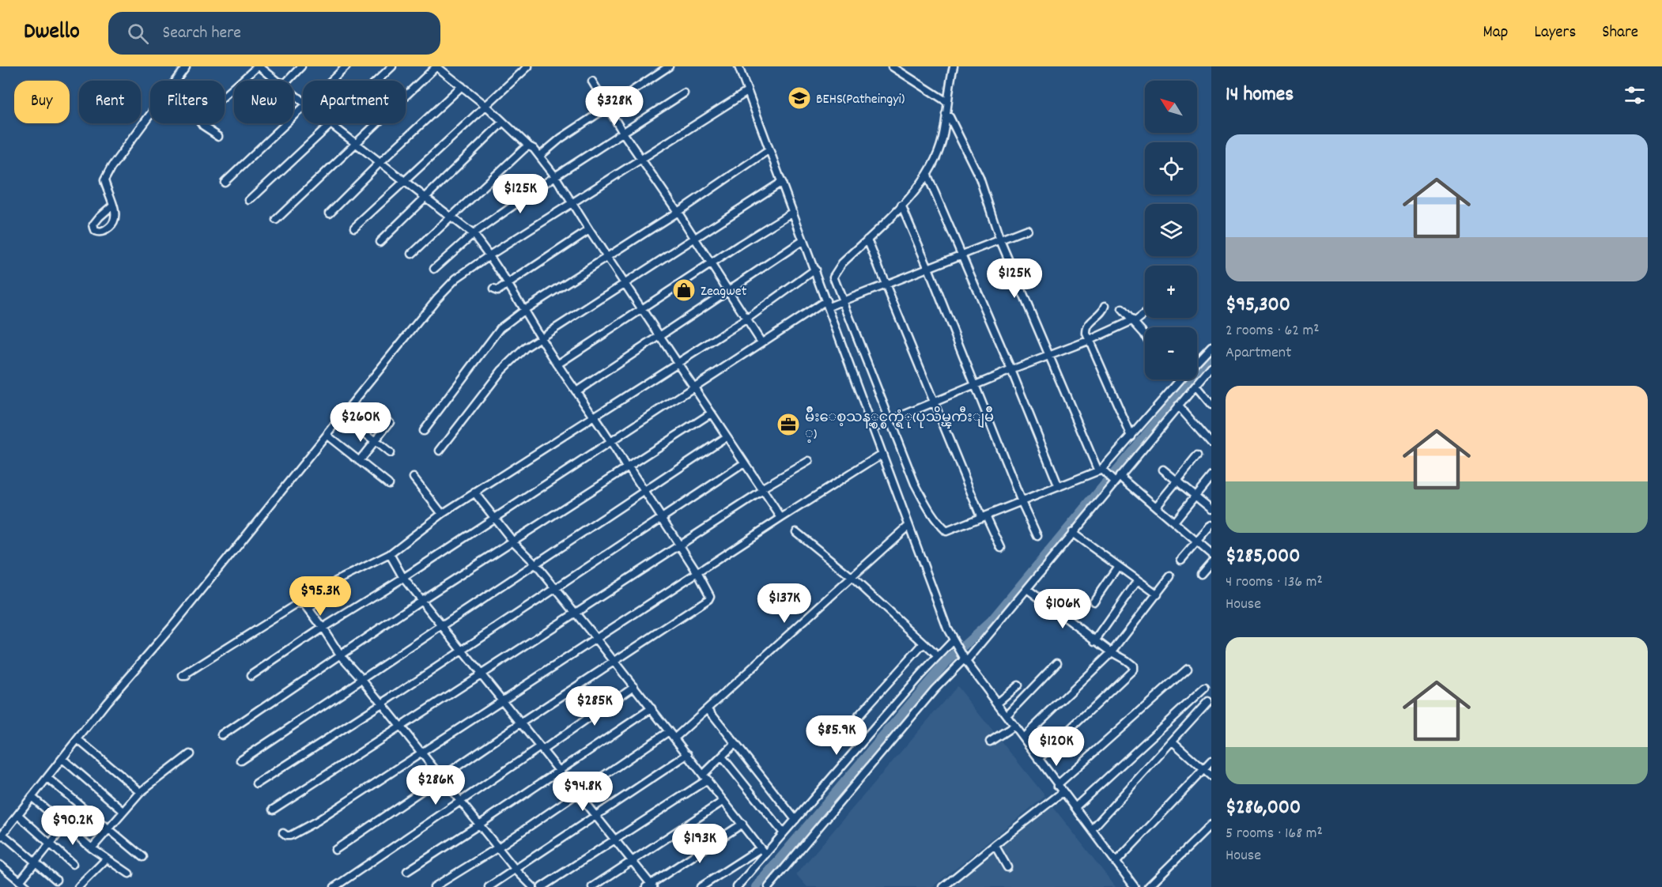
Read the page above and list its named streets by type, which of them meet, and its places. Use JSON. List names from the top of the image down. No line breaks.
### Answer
{"places":{"school or university":["BEHS(Patheingyi)"],"shop":["Zeagwet"],"office":["မ်ိဳးေစ့သန့္စင္စက္ရံု(ပုသိမ္ၾကီးျမိဳ ့)"]},"north":"top left","page":{"header":"Dwello","search":"Search here","nav":["Map","Layers","Share"],"heading":"14 homes","map_buttons":["+","−"],"chip":["Buy","Rent","Filters","New","Apartment"],"price":["$328K","$125K","$125K","$260K","$95.3K","$137K","$106K","$285K","$85.9K","$120K","$286K","$94.8K","$90.2K","$193K"],"list":[{"name":"$95,300","note":"2 rooms · 62 m² · Apartment"},{"name":"$285,000","note":"4 rooms · 136 m² · House"},{"name":"$286,000","note":"5 rooms · 168 m² · House"}]}}
